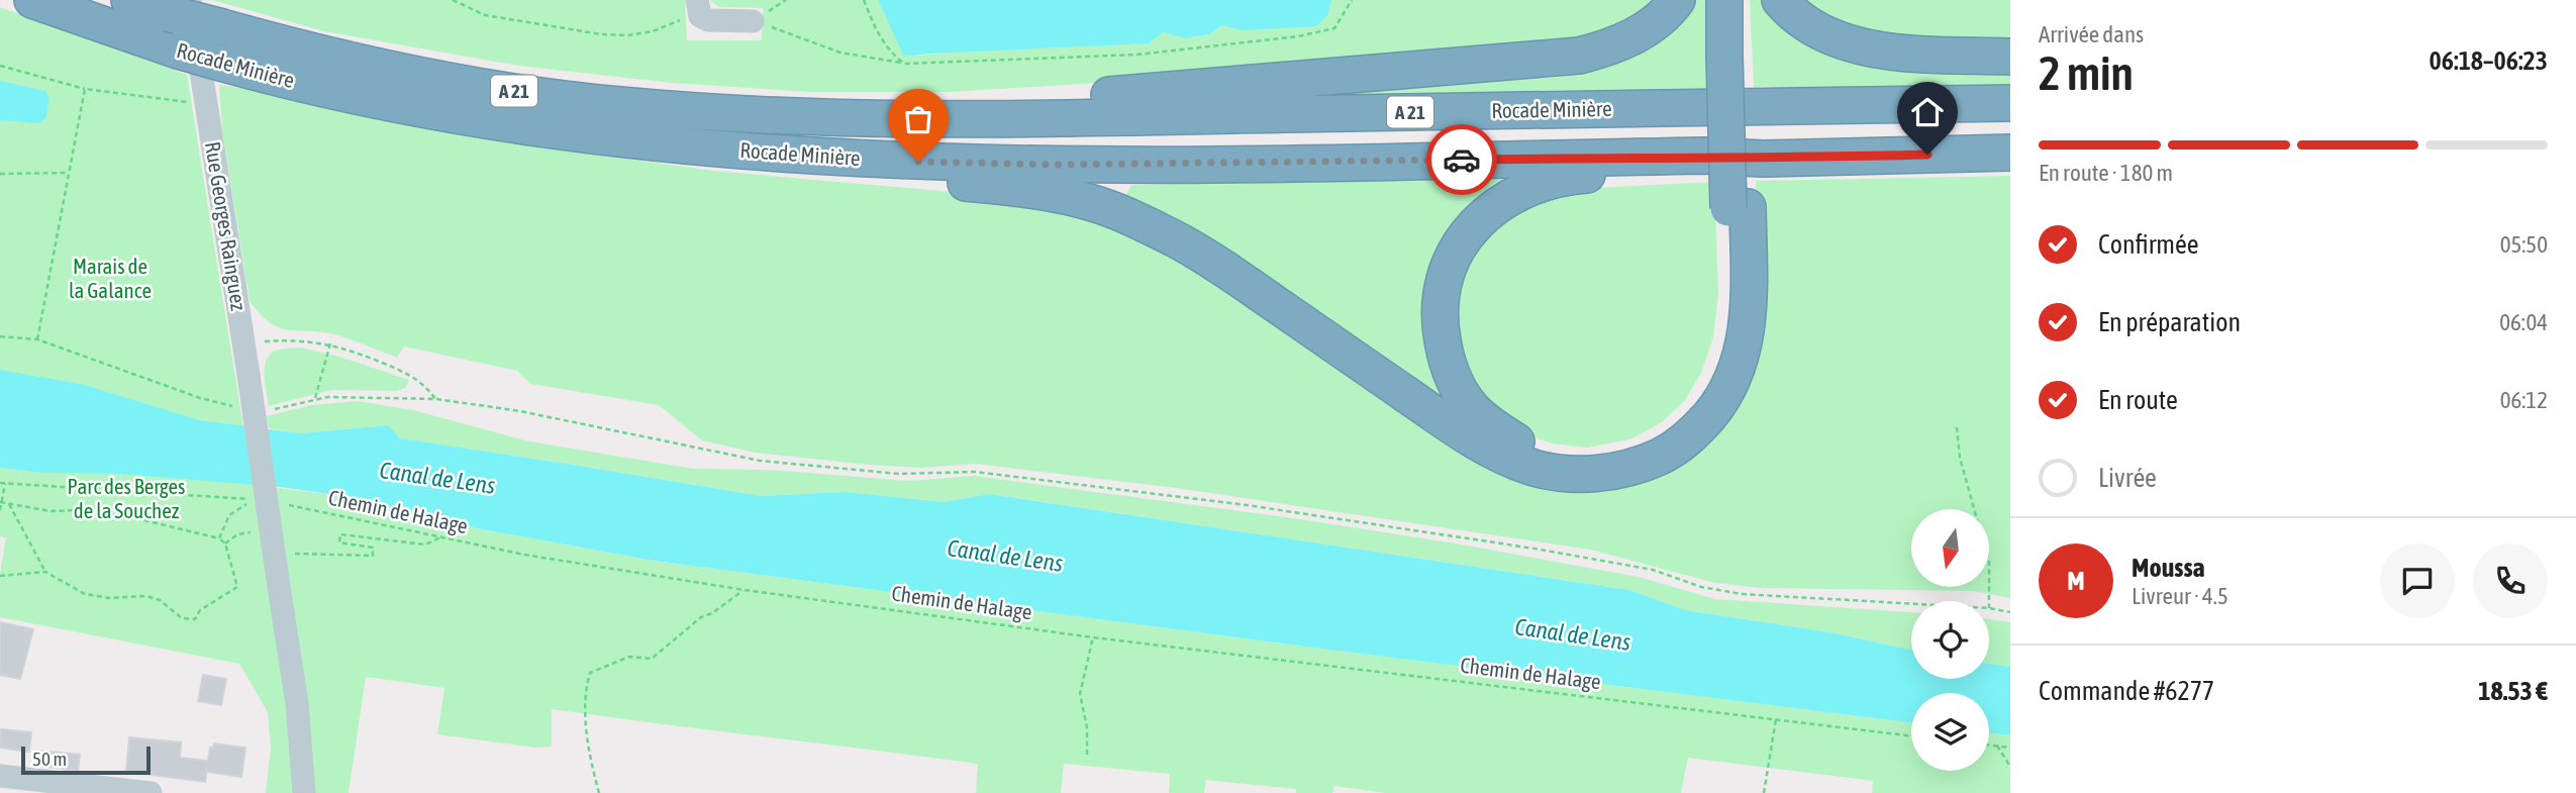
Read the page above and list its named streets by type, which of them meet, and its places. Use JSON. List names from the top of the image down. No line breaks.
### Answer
{"streets":{"highway":["Rocade Minière","A 21"],"street":["Rue Georges Rainguez"],"path":["Chemin de Halage"]},"crossings":[["Rocade Minière","Rue Georges Rainguez"]],"water":["Canal de Lens"],"parks":["Marais de la Galance","Parc des Berges de la Souchez"],"scale_bar":"50 m","north":"bottom","page":{"heading":["2 min","Arrivée dans","06:18–06:23"],"panel":["Moussa","Livreur · 4.5","Commande #6277","18.53 €"],"bar":"En route · 180 m","list":[["Confirmée","05:50"],["En préparation","06:04"],["En route","06:12"],"Livrée"],"round":"M","scale":"50 m"}}
